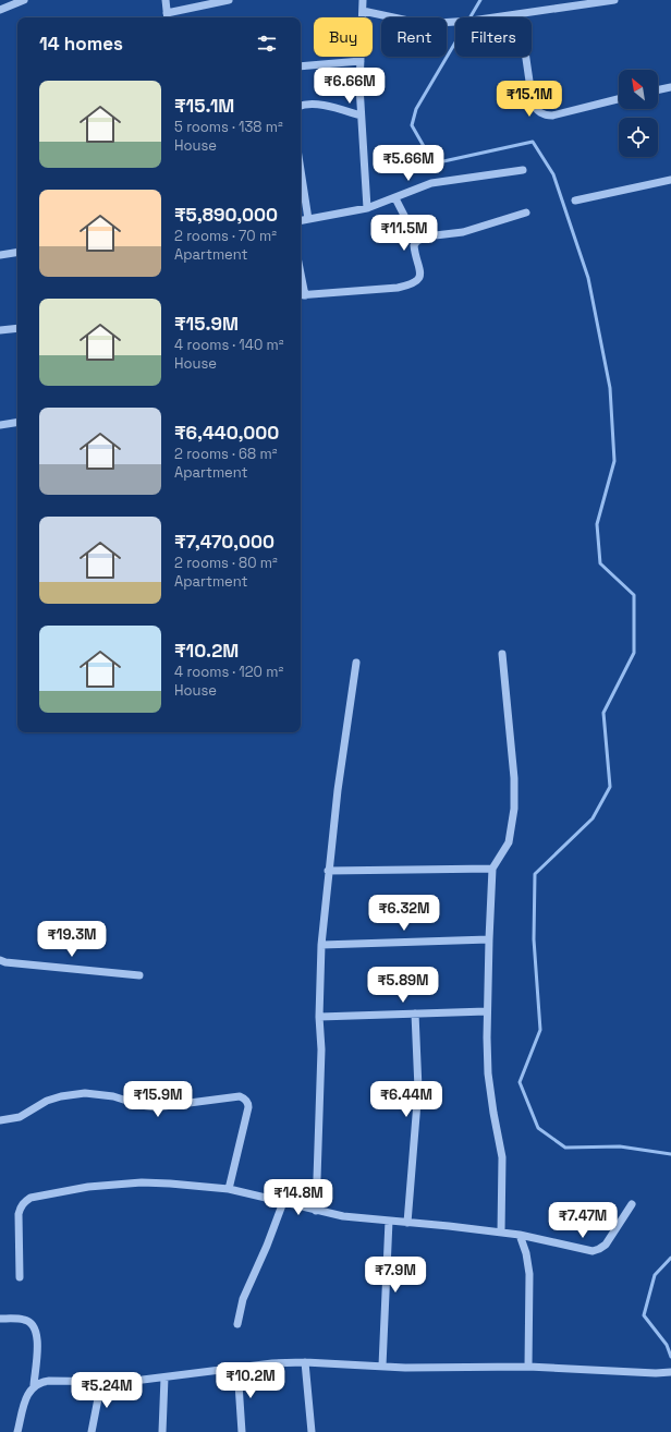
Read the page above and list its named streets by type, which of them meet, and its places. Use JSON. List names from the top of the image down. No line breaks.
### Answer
{"north":"top left","page":{"chip":["Buy","Rent","Filters"],"heading":"14 homes","price":["₹6.66M","₹15.1M","₹5.66M","₹11.5M","₹6.32M","₹19.3M","₹5.89M","₹15.9M","₹6.44M","₹14.8M","₹7.47M","₹7.9M","₹10.2M","₹5.24M"],"list":[{"name":"₹15.1M","note":"5 rooms · 138 m² · House"},{"name":"₹5,890,000","note":"2 rooms · 70 m² · Apartment"},{"name":"₹15.9M","note":"4 rooms · 140 m² · House"},{"name":"₹6,440,000","note":"2 rooms · 68 m² · Apartment"},{"name":"₹7,470,000","note":"2 rooms · 80 m² · Apartment"},{"name":"₹10.2M","note":"4 rooms · 120 m² · House"}]}}
